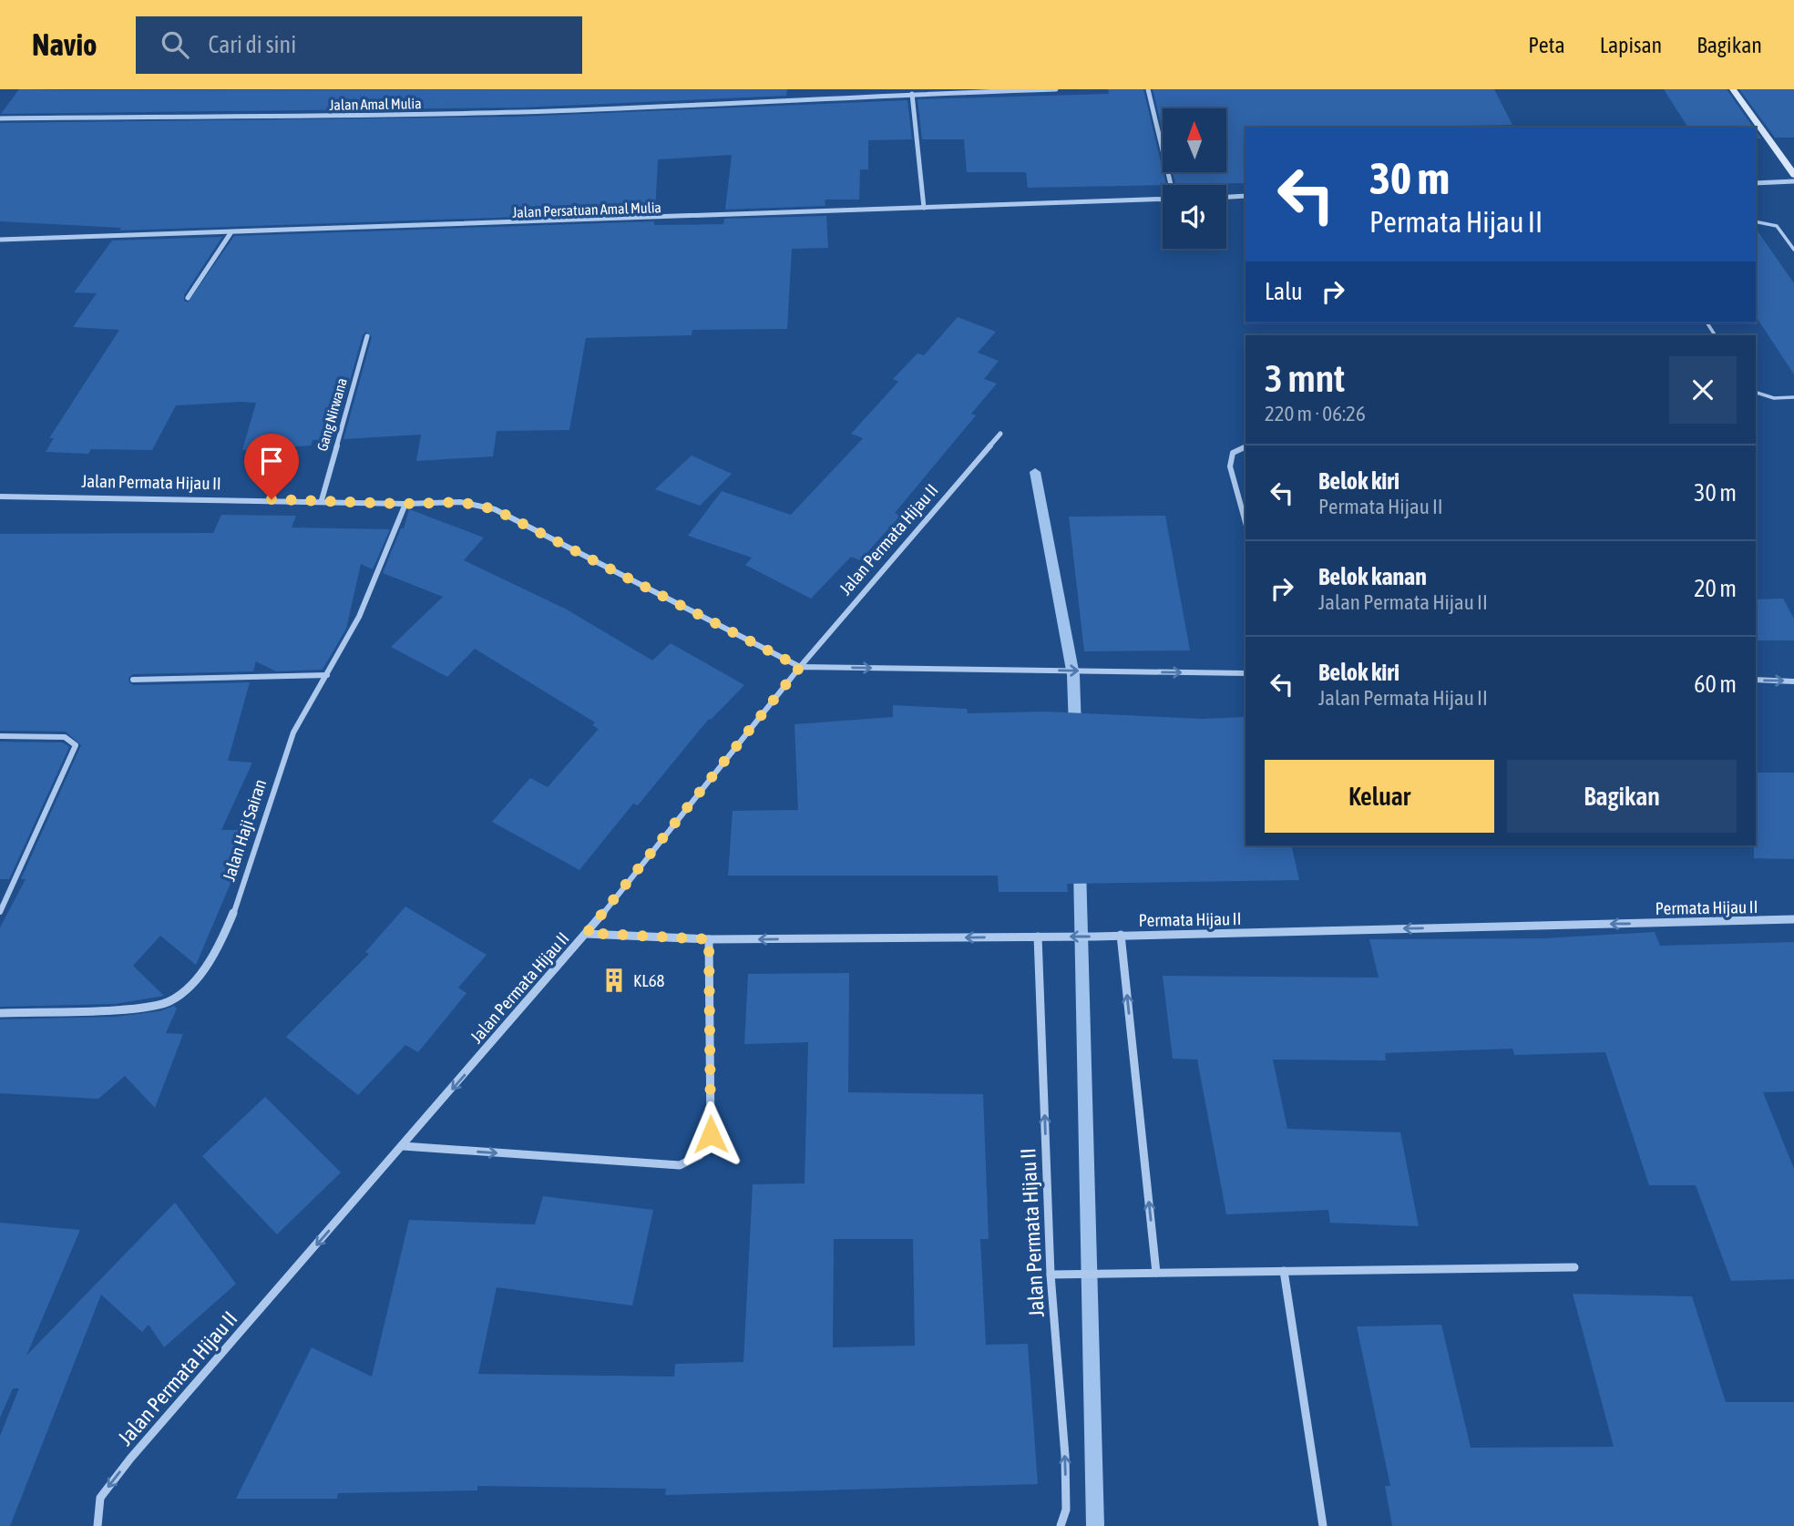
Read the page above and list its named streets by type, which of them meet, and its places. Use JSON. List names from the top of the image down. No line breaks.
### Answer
{"streets":{"street":["Jalan Amal Mulia","Jalan Persatuan Amal Mulia","Gang Nirwana","Jalan Permata Hijau II","Jalan Haji Sairan","Permata Hijau II"]},"crossings":[["Gang Nirwana","Jalan Permata Hijau II"],["Jalan Permata Hijau II","Jalan Haji Sairan"],["Jalan Permata Hijau II","Permata Hijau II"]],"one_way":["Permata Hijau II"],"places":{"building":["KL68"]},"north":"top","page":{"header":"Navio","search":"Cari di sini","nav":["Peta","Lapisan","Bagikan"],"turn":["30 m","Permata Hijau II"],"then":"Lalu","heading":["3 mnt","220 m · 06:26"],"list":[{"name":"Belok kiri","note":"Permata Hijau II","value":"30 m"},{"name":"Belok kanan","note":"Jalan Permata Hijau II","value":"20 m"},{"name":"Belok kiri","note":"Jalan Permata Hijau II","value":"60 m"}],"buttons":["Keluar","Bagikan"]}}
